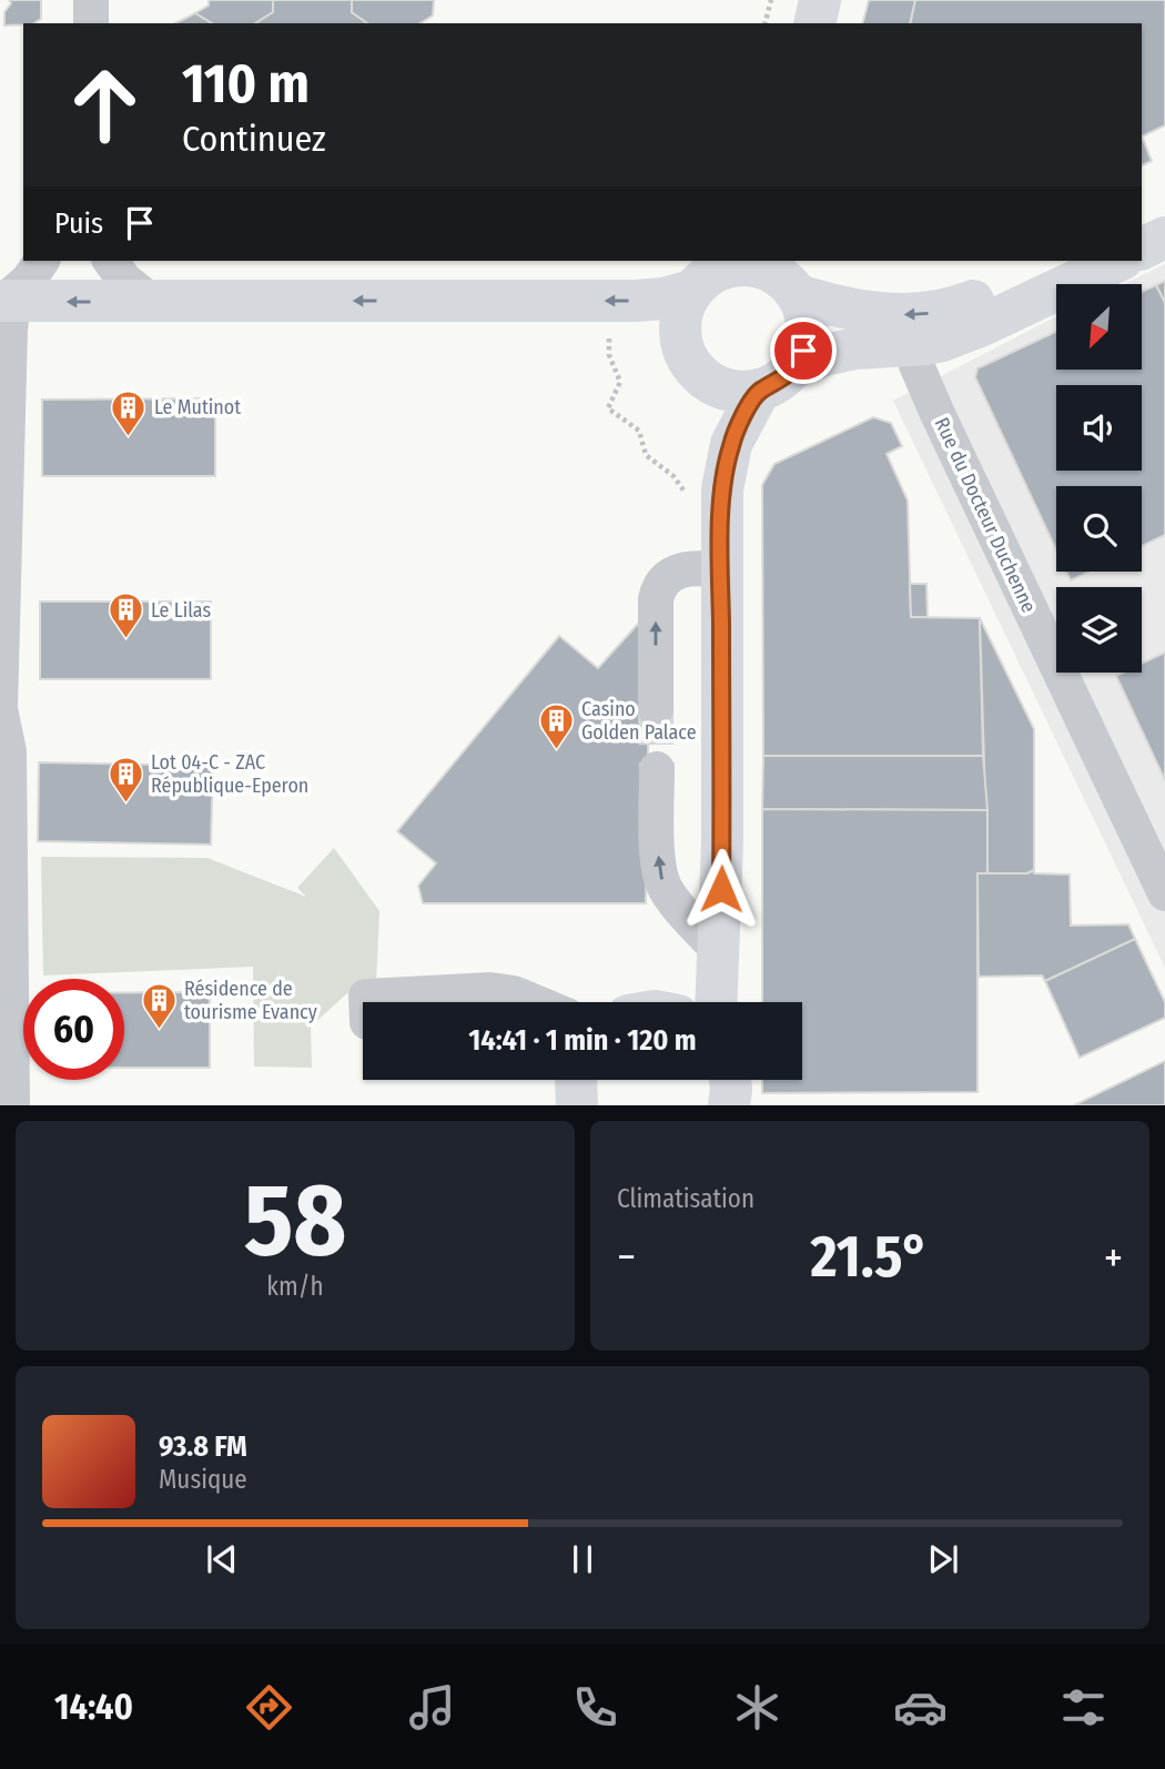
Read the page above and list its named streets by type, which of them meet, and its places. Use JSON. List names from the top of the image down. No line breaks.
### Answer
{"streets":{"street":["Rue du Docteur Duchenne"]},"places":{"building":["Le Mutinot","Le Lilas","Casino Golden Palace","Lot 04-C - ZAC République-Eperon","Résidence de tourisme Evancy"]},"north":"bottom left","page":{"turn":["110 m","Continuez"],"then":"Puis","limit":"60","trip":"14:41 · 1 min · 120 m","tile":[["58","km/h"],"Climatisation"],"heat":["−","21.5°","+"],"song":["93.8 FM","Musique"],"tabs":"14:40"}}
